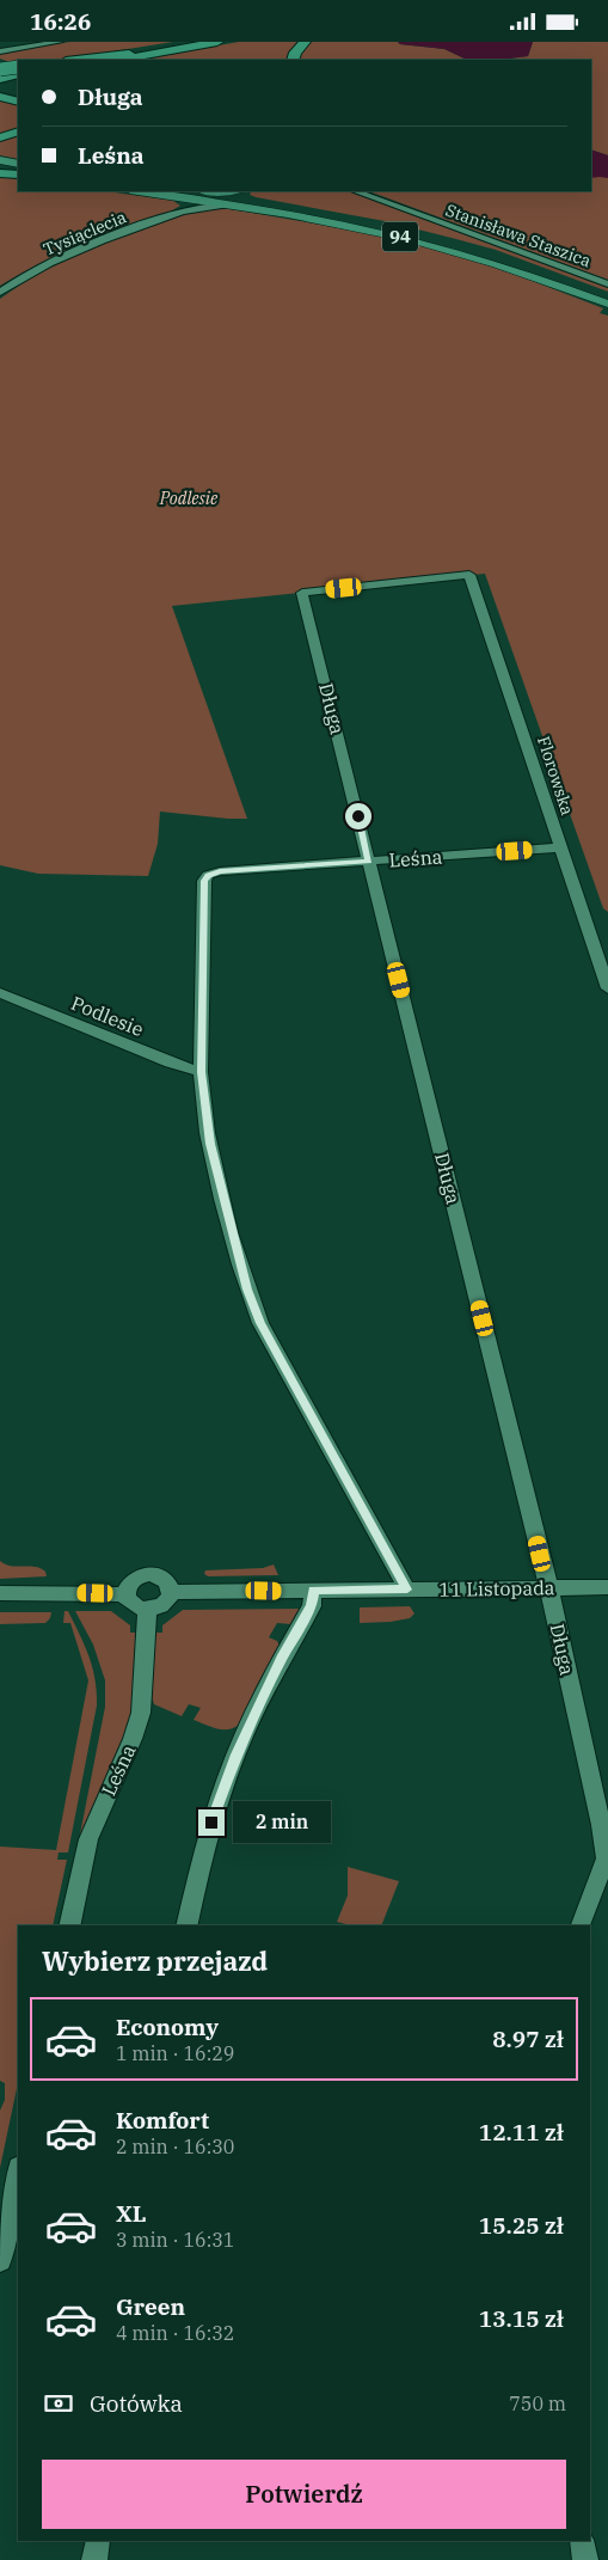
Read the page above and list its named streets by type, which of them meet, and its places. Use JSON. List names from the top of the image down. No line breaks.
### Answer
{"streets":{"main road":["94"],"street":["Tysiąclecia","Stanisława Staszica","Długa","Florowska","Leśna","Podlesie","11 Listopada"]},"crossings":[["Tysiąclecia","94"],["Długa","Florowska"],["Długa","Leśna"],["Długa","11 Listopada"],["Florowska","Leśna"],["Leśna","Podlesie"],["Leśna","11 Listopada"]],"parks":["Podlesie"],"page":{"status":"16:26","banner":["Długa","Leśna"],"bubble":"2 min","heading":"Wybierz przejazd","list":[{"name":"Economy","note":"1 min · 16:29","value":"8.97 zł"},{"name":"Komfort","note":"2 min · 16:30","value":"12.11 zł"},{"name":"XL","note":"3 min · 16:31","value":"15.25 zł"},{"name":"Green","note":"4 min · 16:32","value":"13.15 zł"}],"pay":["Gotówka","750 m"],"buttons":"Potwierdź"}}
